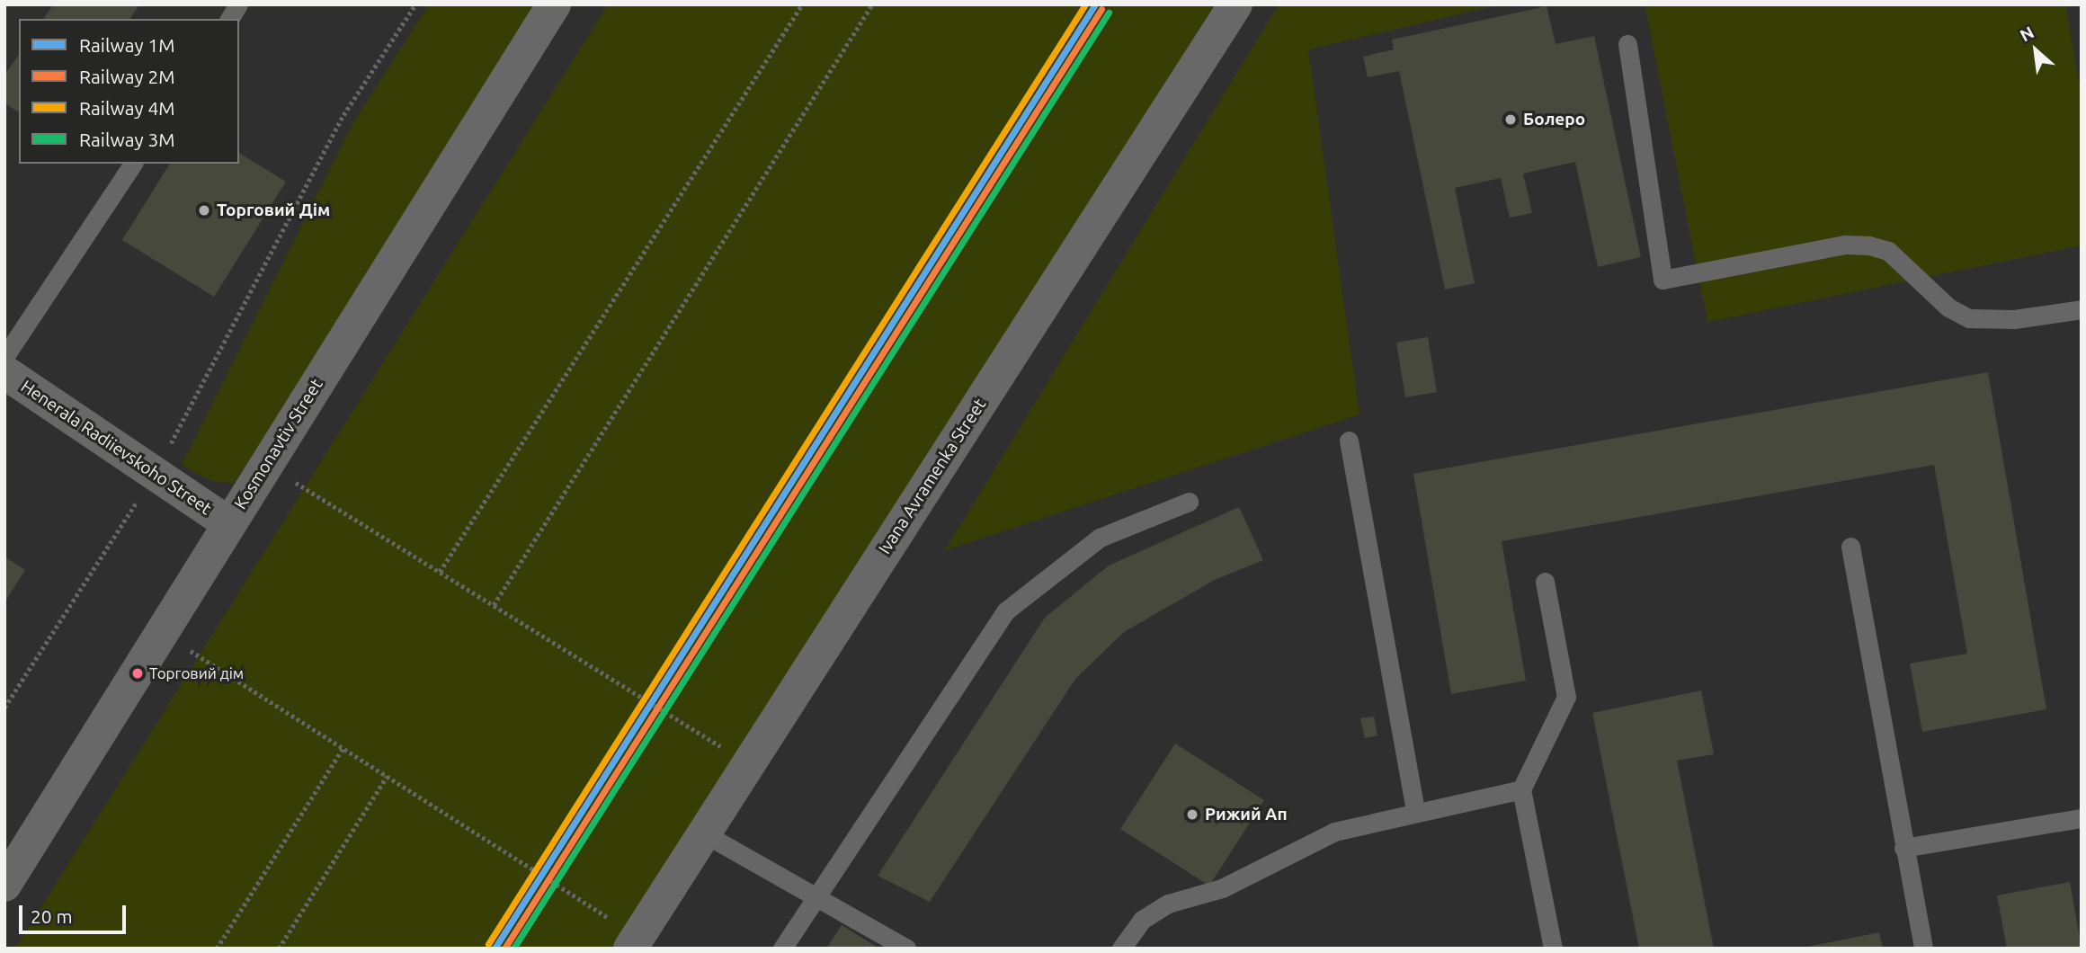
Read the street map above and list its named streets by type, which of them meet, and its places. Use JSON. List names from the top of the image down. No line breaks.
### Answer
{"streets":{"street":["Kosmonavtiv Street","Henerala Radiievskoho Street","Ivana Avramenka Street"]},"crossings":[["Kosmonavtiv Street","Henerala Radiievskoho Street"]],"places":["Болеро","Торговий Дім","Торговий дім","Рижий Ап"],"lines":["rail line 1М","rail line 4М","rail line 2М","rail line 3М"],"legend":["Railway 1М","Railway 2М","Railway 4М","Railway 3М"],"scale_bar":"20 m","north":"top left"}
